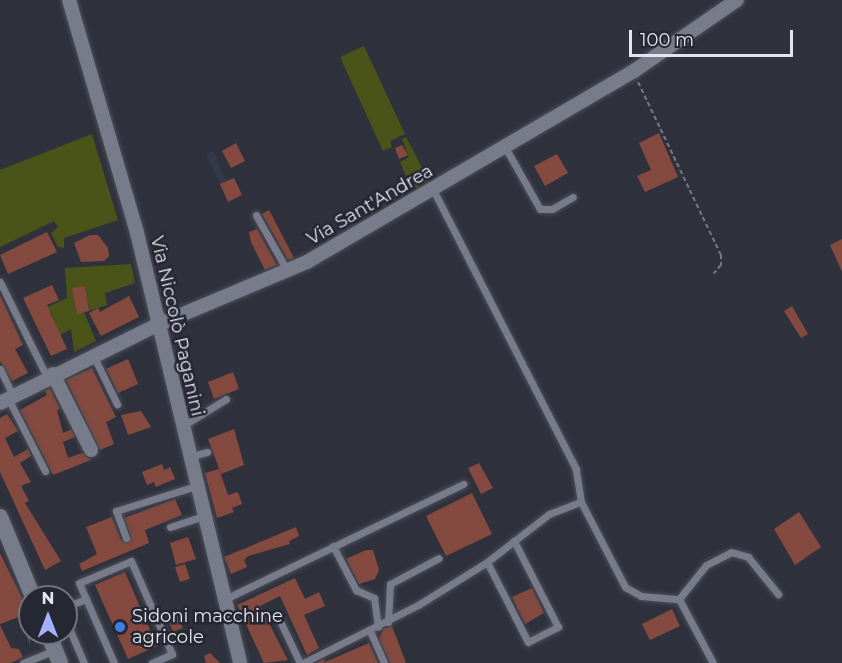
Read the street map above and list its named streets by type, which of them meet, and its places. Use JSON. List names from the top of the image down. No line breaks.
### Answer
{"streets":{"street":["Via Sant'Andrea","Via Niccolò Paganini"]},"crossings":[["Via Sant'Andrea","Via Niccolò Paganini"]],"places":["Sidoni macchine agricole"],"scale_bar":"100 m","north":"top"}
